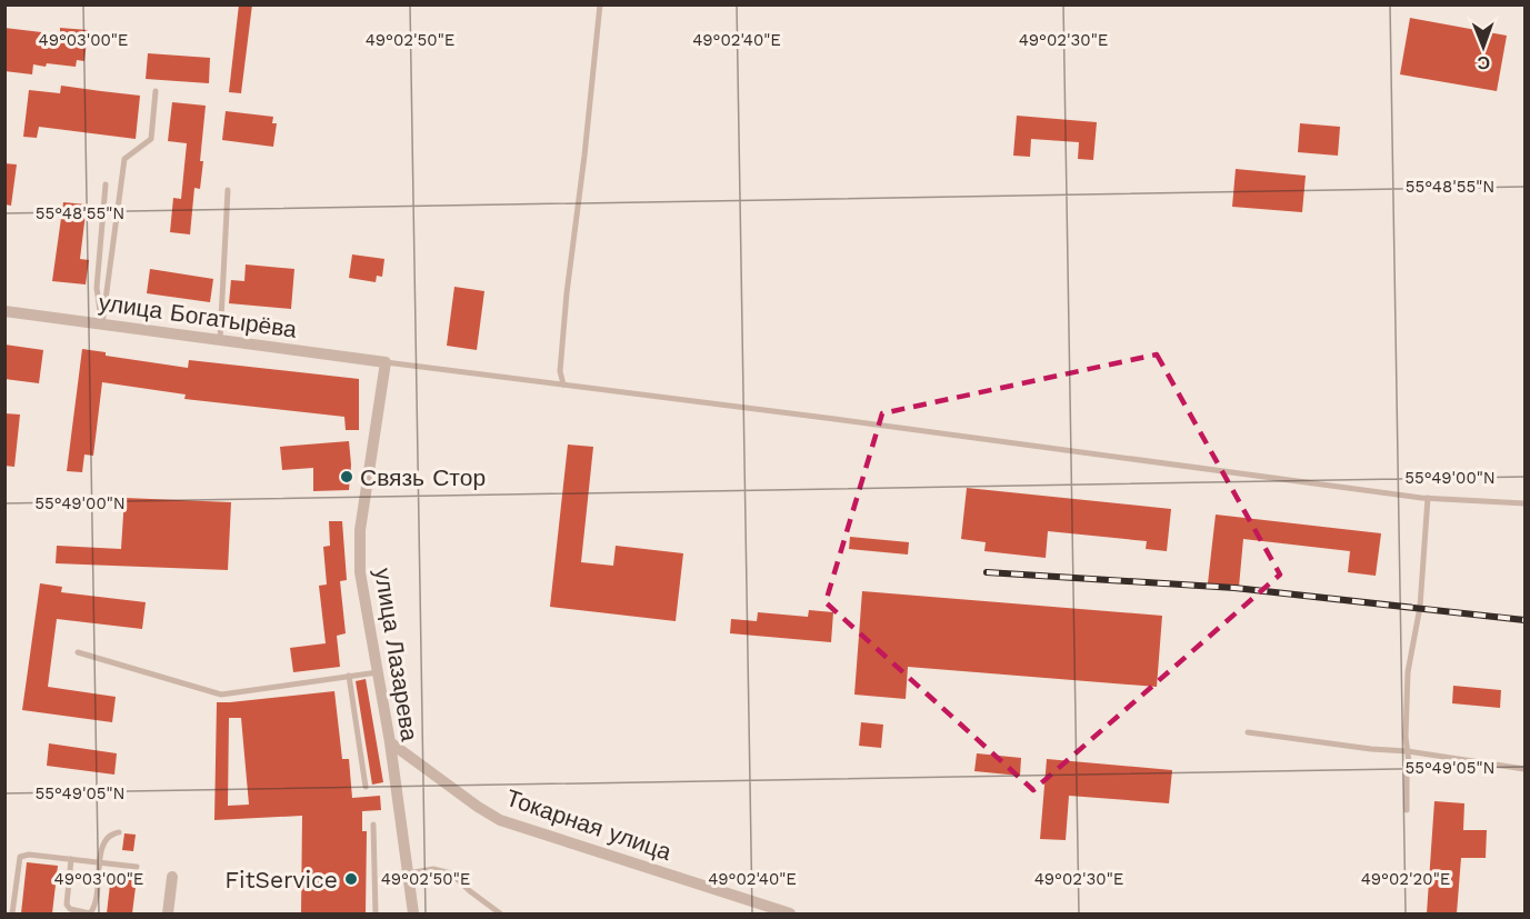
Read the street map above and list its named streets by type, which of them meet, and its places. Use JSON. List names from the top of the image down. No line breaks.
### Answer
{"streets":{"street":["улица Богатырёва","улица Лазарева","Токарная улица"]},"crossings":[["улица Богатырёва","улица Лазарева"],["улица Лазарева","Токарная улица"]],"places":["Связь Стор","FitService"],"north":"bottom","coordinates":["49°03'00\"E","49°02'50\"E","49°02'40\"E","49°02'30\"E","55°48'55\"N","55°49'00\"N","55°49'05\"N","49°02'20\"E"]}
